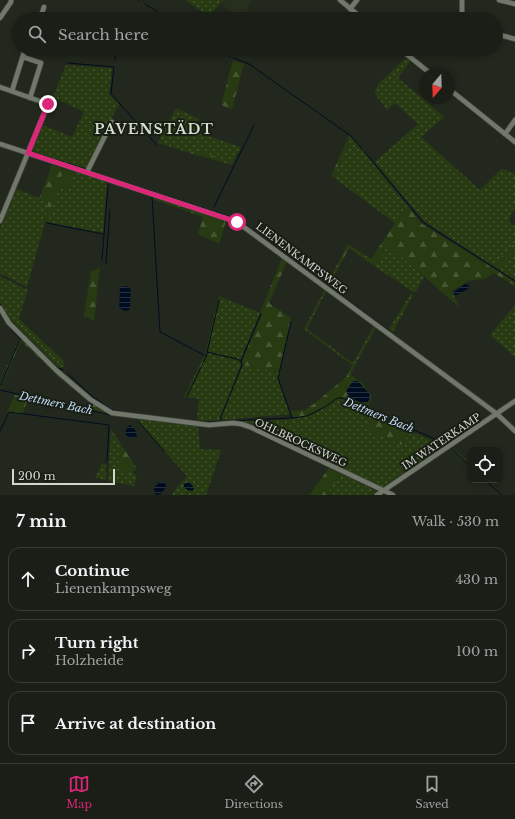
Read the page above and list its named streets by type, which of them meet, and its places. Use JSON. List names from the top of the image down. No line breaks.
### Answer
{"streets":{"street":["LIENENKAMPSWEG","IM WATERKAMP","OHLBROCKSWEG"]},"crossings":[["LIENENKAMPSWEG","IM WATERKAMP"],["IM WATERKAMP","OHLBROCKSWEG"]],"districts":["PAVENSTÄDT"],"water":["Dettmers Bach"],"scale_bar":"200 m","north":"bottom","page":{"search":"Search here","scale":"200 m","heading":["7 min","Walk · 530 m"],"list":[["Continue","Lienenkampsweg","430 m"],["Turn right","Holzheide","100 m"],"Arrive at destination"],"nav":["Map","Directions","Saved"]}}
